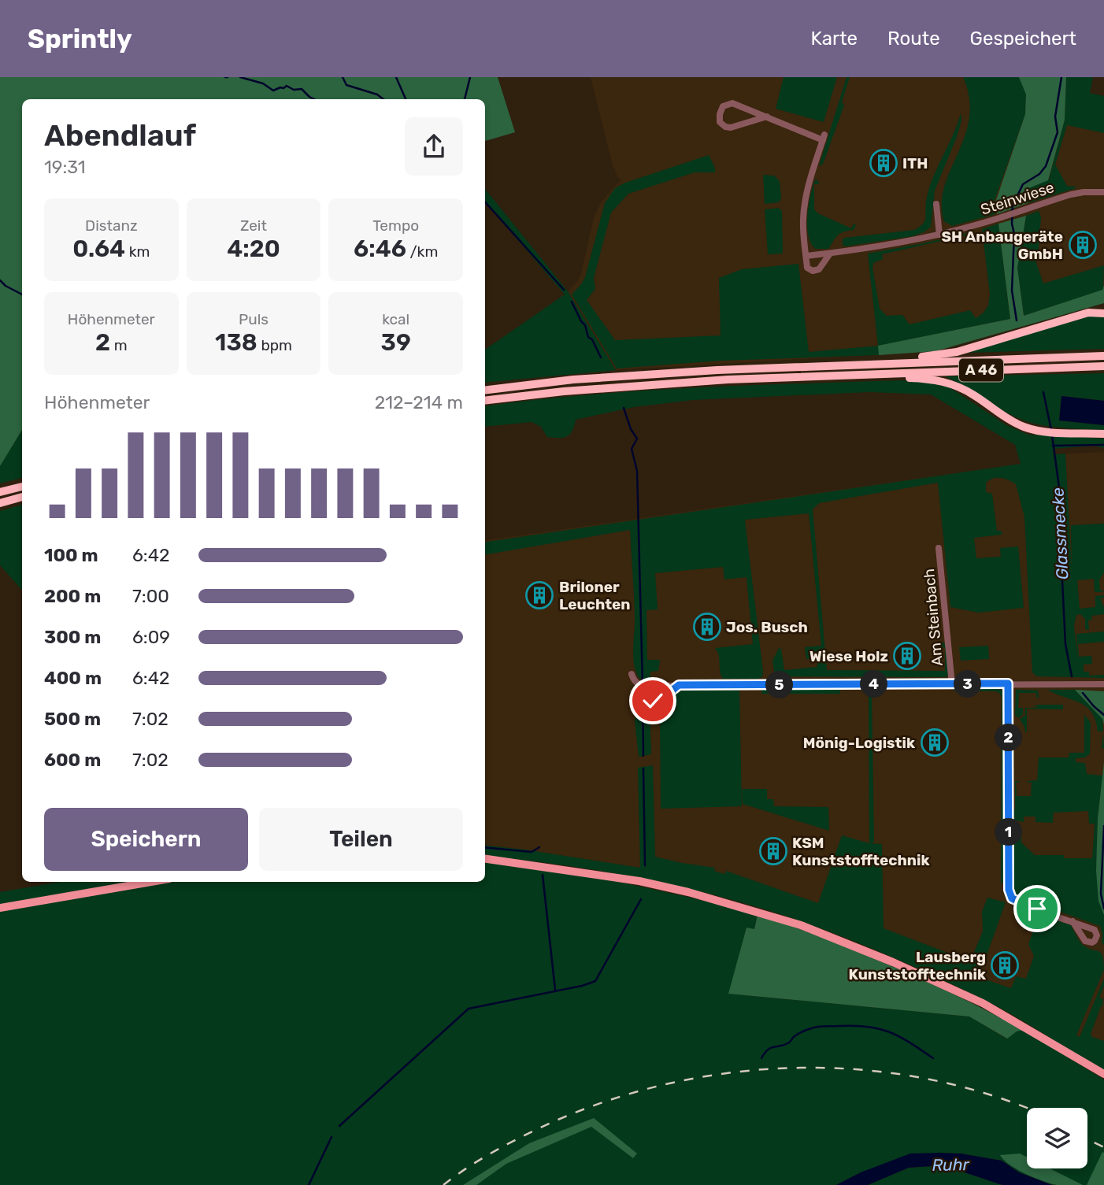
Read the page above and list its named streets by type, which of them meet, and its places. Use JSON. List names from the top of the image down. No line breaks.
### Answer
{"streets":{"highway":["A 46"],"street":["Steinwiese","Am Steinbach"]},"water":["Glassmecke","Ruhr"],"places":{"building":["ITH","SH Anbaugeräte GmbH","Briloner Leuchten","Jos. Busch","Wiese Holz","Mönig-Logistik","KSM Kunststofftechnik","Lausberg Kunststofftechnik"]},"page":{"header":"Sprintly","nav":["Karte","Route","Gespeichert"],"heading":["Abendlauf","19:31"],"stats":[["Distanz","0.64 km"],["Zeit","4:20"],["Tempo","6:46 /km"],["Höhenmeter","2 m"],["Puls","138 bpm"],["kcal","39"]],"chart":["Höhenmeter","212–214 m"],"list":[{"name":"100 m","note":"6:42"},{"name":"200 m","note":"7:00"},{"name":"300 m","note":"6:09"},{"name":"400 m","note":"6:42"},{"name":"500 m","note":"7:02"},{"name":"600 m","note":"7:02"}],"pins":["3","4","5","2","1"],"buttons":["Speichern","Teilen"]}}
